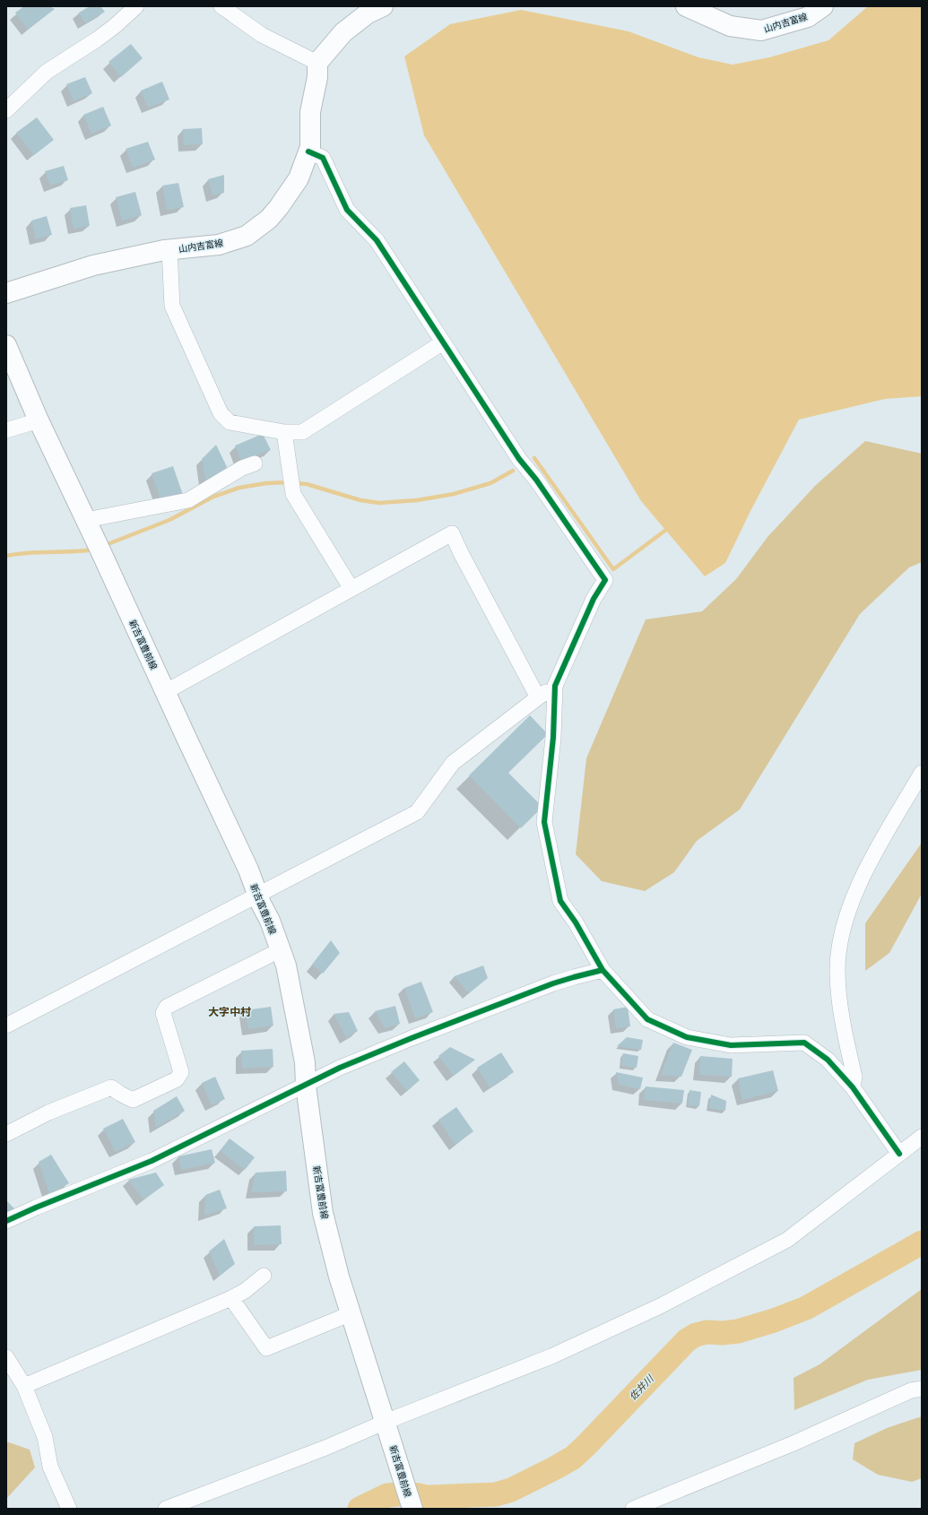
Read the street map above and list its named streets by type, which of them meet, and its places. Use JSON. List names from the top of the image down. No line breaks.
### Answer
{"streets":{"main road":["山内吉富線","新吉富豊前線"]},"districts":["大字中村"],"water":["佐井川"]}
